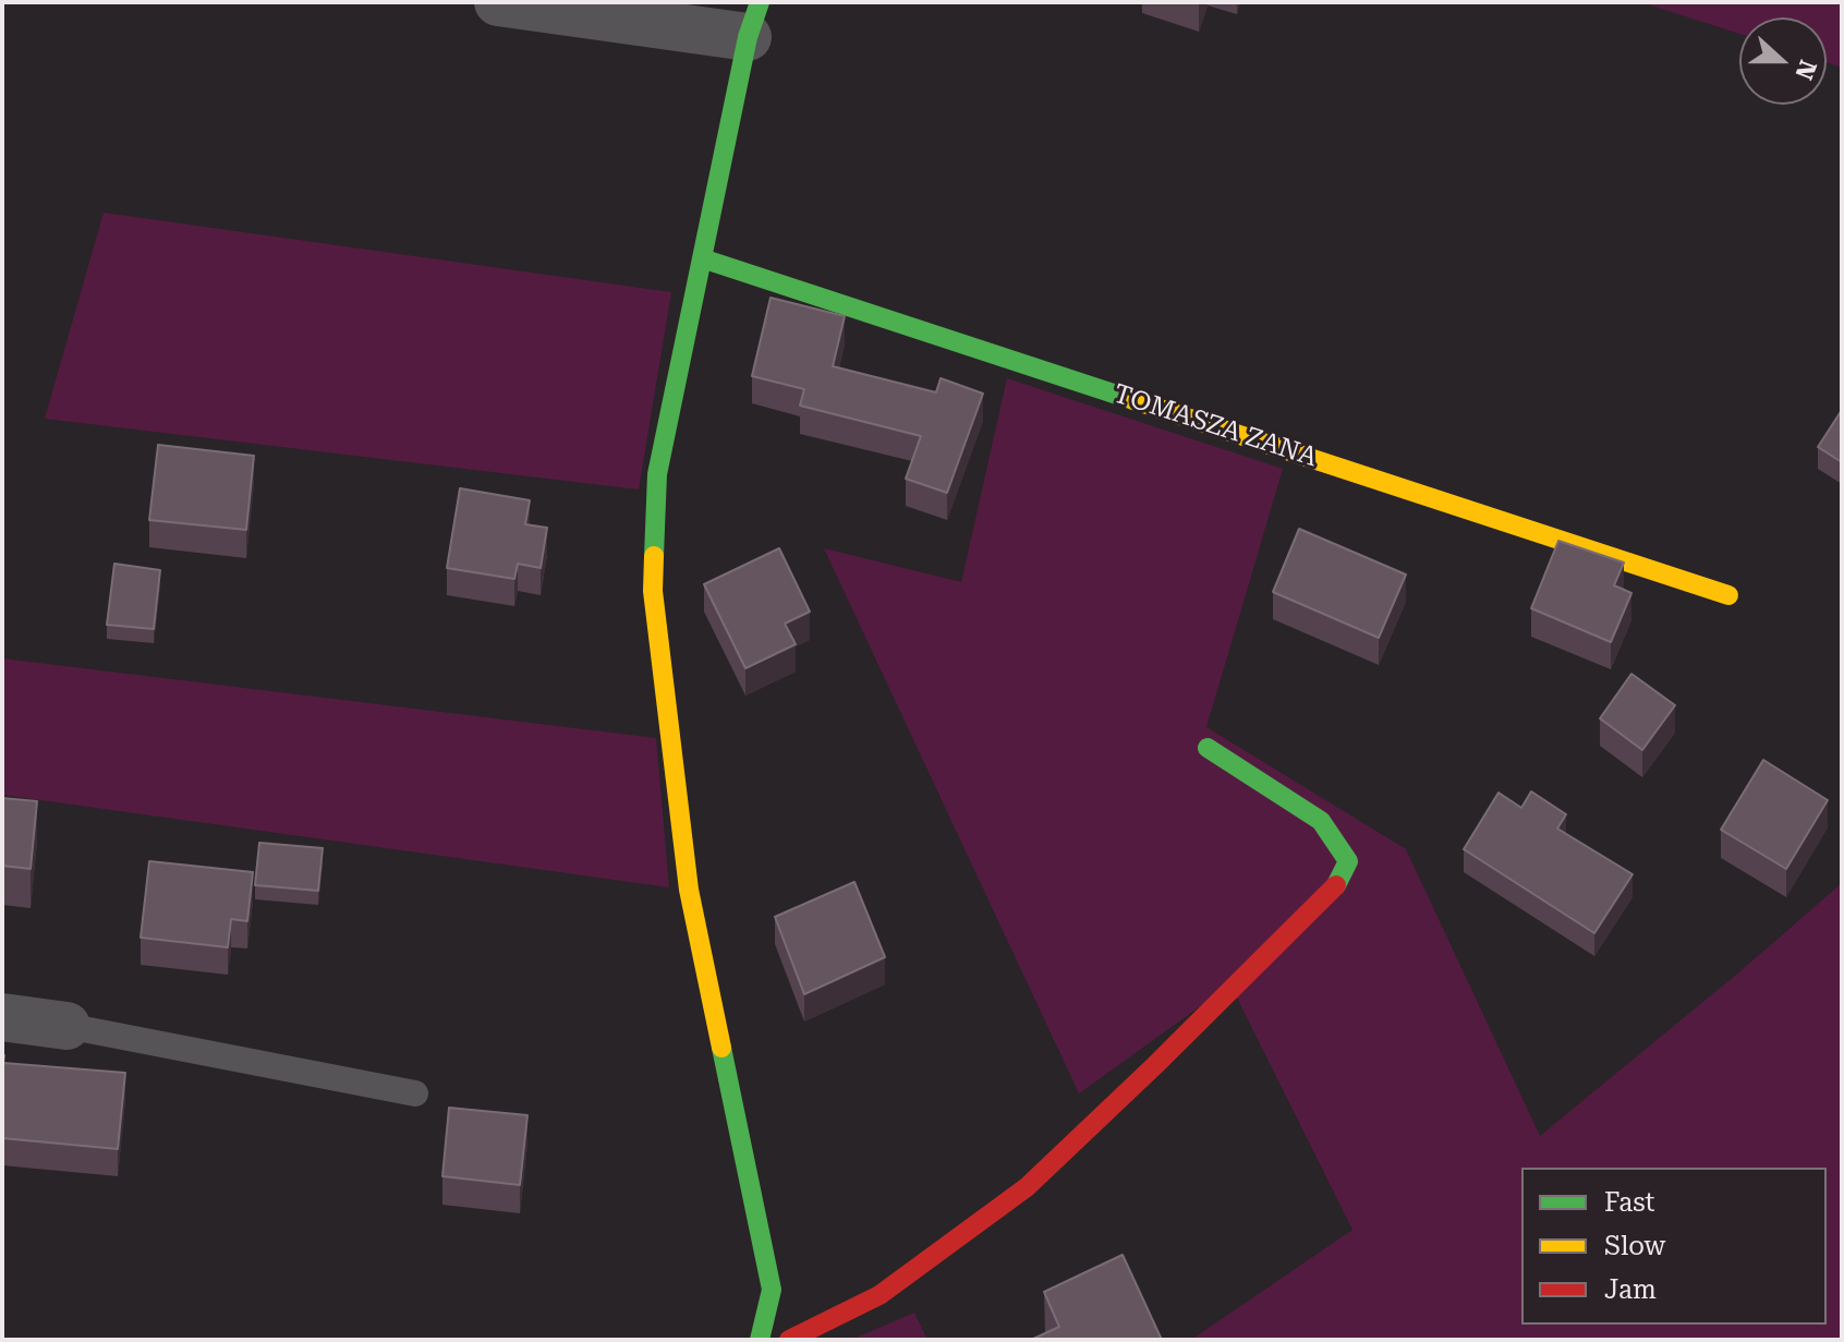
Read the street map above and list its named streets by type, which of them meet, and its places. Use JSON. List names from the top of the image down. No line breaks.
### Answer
{"streets":{"street":["TOMASZA ZANA"]},"legend":["Fast","Slow","Jam"],"north":"right"}
